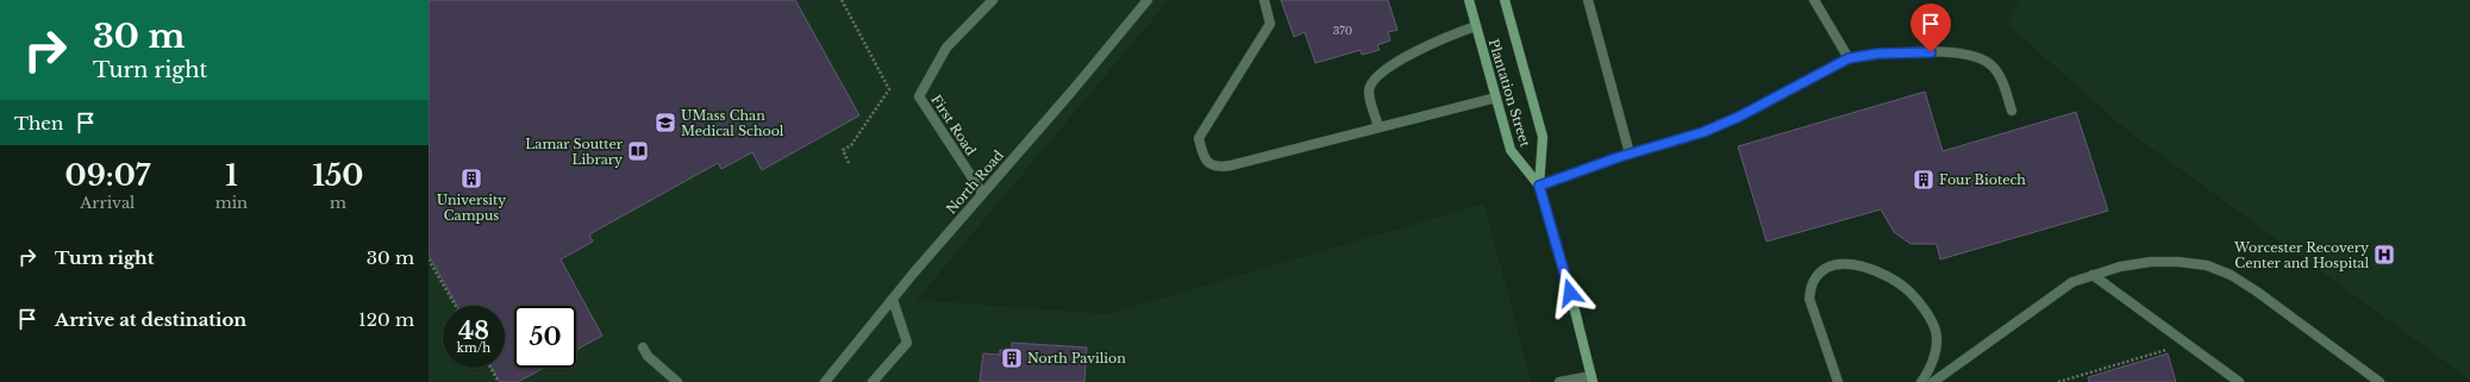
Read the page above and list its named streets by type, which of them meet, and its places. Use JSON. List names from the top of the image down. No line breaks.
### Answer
{"streets":{"main road":["Plantation Street"],"street":["First Road","North Road"]},"crossings":[["First Road","North Road"]],"places":{"school or university":["UMass Chan Medical School"],"library":["Lamar Soutter Library"],"building":["University Campus","Four Biotech","North Pavilion"],"hospital":["Worcester Recovery Center and Hospital"]},"house_numbers":["370"],"page":{"turn":["30 m","Turn right"],"then":"Then","eta":["09:07","Arrival","1","min","150","m"],"list":[{"name":"Turn right","value":"30 m"},{"name":"Arrive at destination","value":"120 m"}],"speed":"48 km/h","limit":"50"}}
